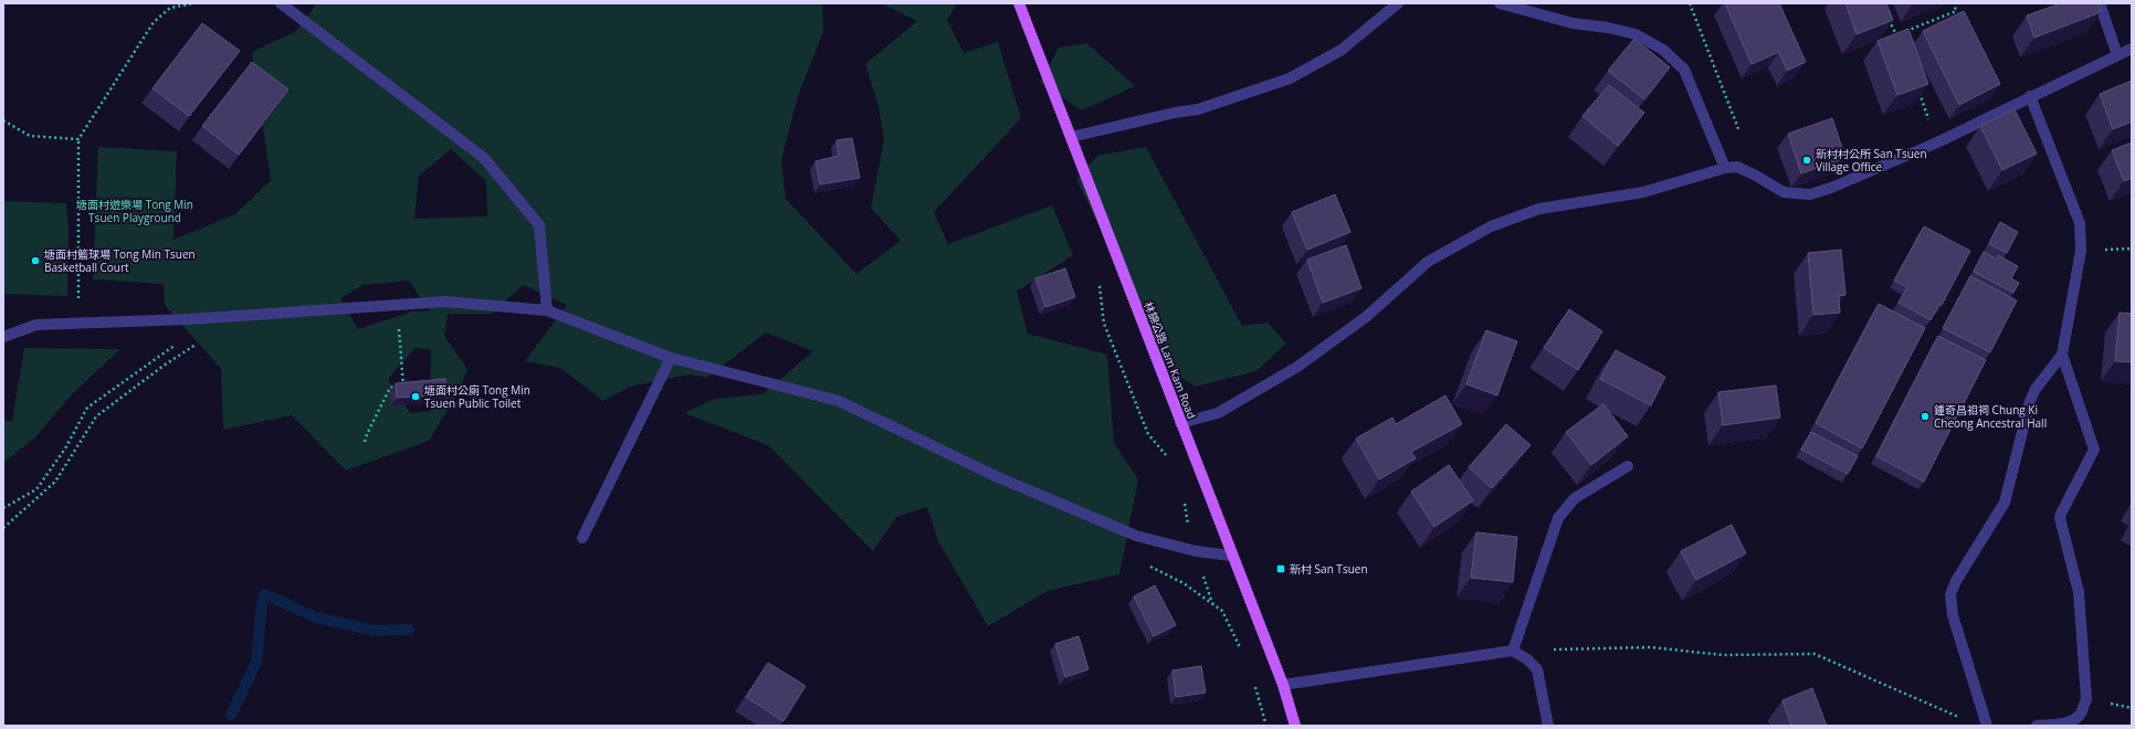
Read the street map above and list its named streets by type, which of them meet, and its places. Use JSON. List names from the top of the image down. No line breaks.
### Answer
{"streets":{"main road":["林錦公路 Lam Kam Road"]},"parks":["塘面村遊樂場 Tong Min Tsuen Playground"],"places":{"other":["新村村公所 San Tsuen Village Office","塘面村籃球場 Tong Min Tsuen Basketball Court","塘面村公廁 Tong Min Tsuen Public Toilet","鍾奇昌祖祠 Chung Ki Cheong Ancestral Hall"],"transit":["新村 San Tsuen"]}}
